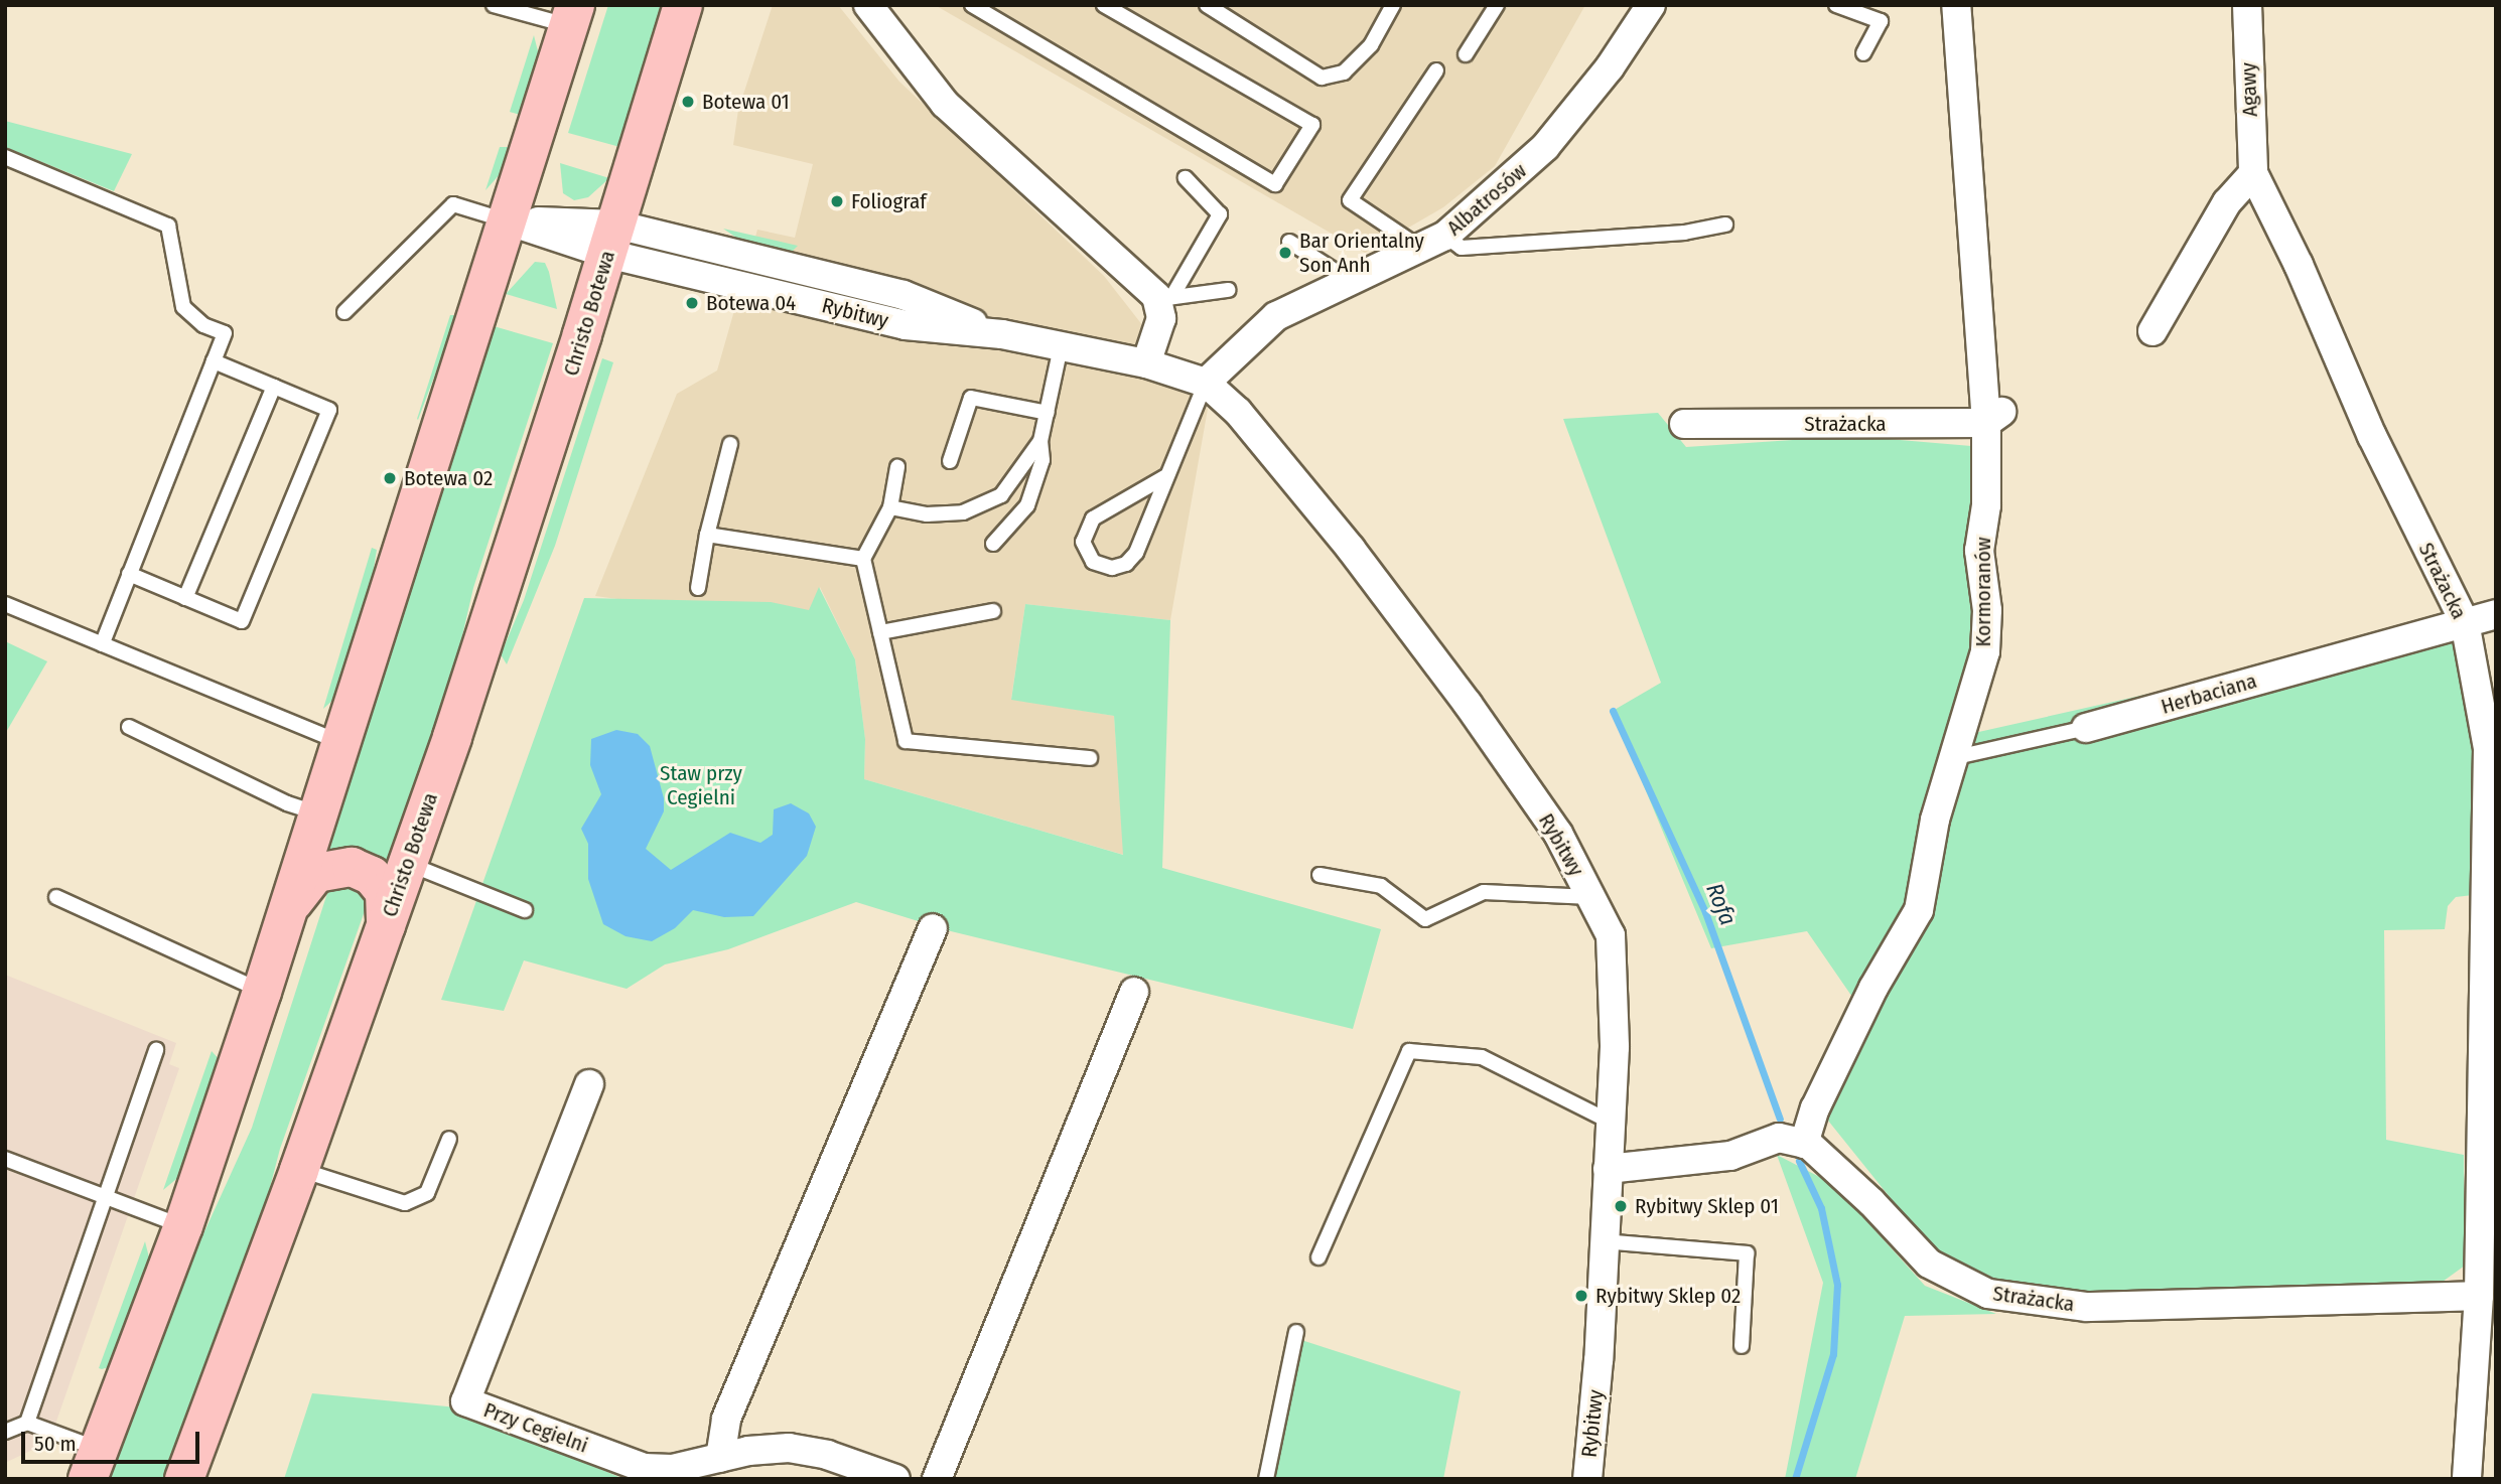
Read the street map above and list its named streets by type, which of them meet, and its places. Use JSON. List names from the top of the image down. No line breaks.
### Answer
{"streets":{"main road":["Christo Botewa"],"street":["Agawy","Albatrosów","Rybitwy","Strażacka","Kormoranów","Herbaciana","Przy Cegielni"]},"crossings":[["Agawy","Strażacka"],["Albatrosów","Rybitwy"],["Christo Botewa","Rybitwy"],["Strażacka","Kormoranów"],["Strażacka","Herbaciana"],["Kormoranów","Herbaciana"]],"water":["Rofa"],"parks":["Staw przy Cegielni"],"places":["Botewa 01","Foliograf","Bar Orientalny Son Anh","Botewa 04","Botewa 02","Rybitwy Sklep 01","Rybitwy Sklep 02"],"scale_bar":"50 m"}
